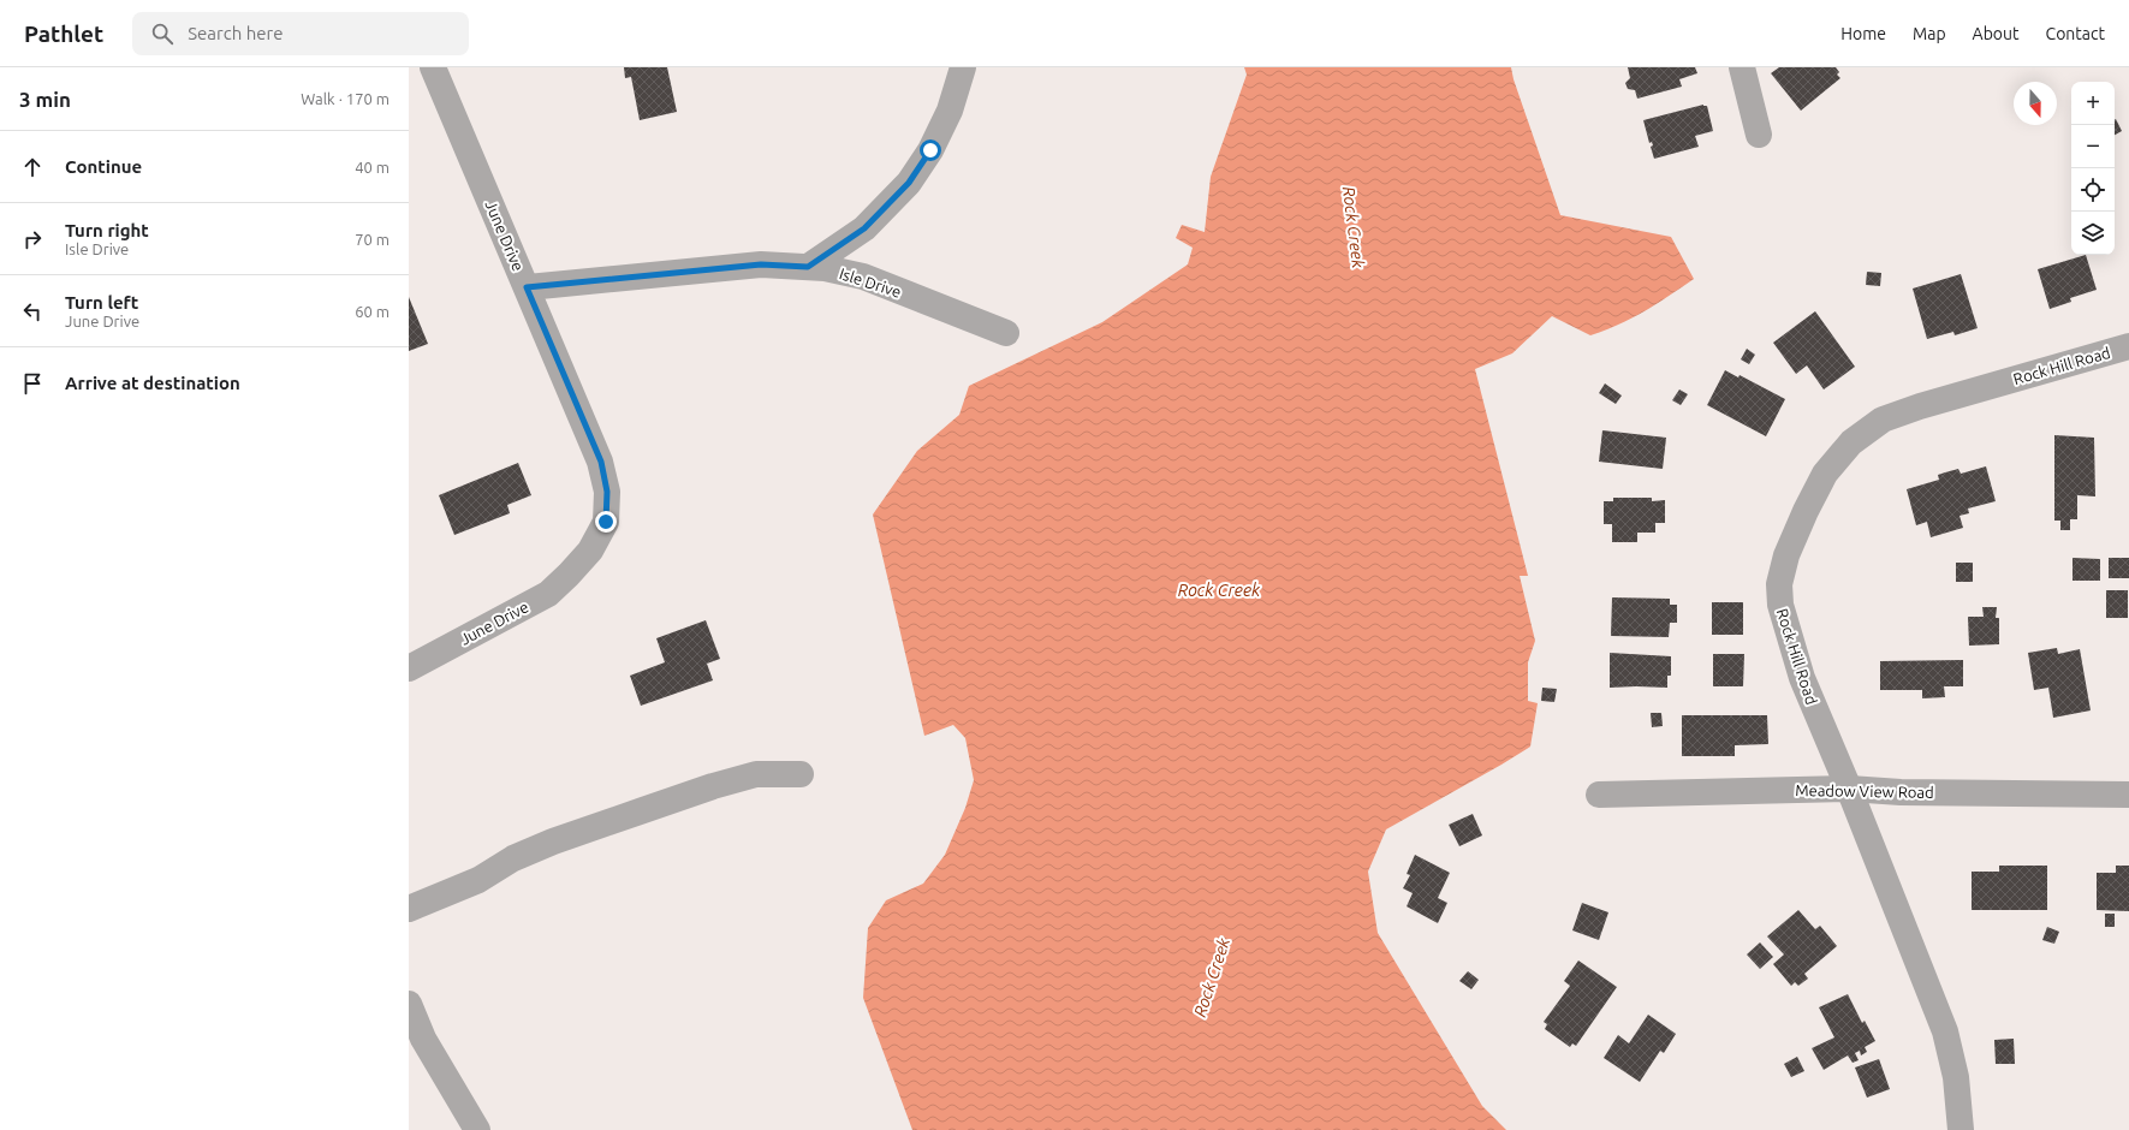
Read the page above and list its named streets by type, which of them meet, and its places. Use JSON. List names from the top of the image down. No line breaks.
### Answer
{"streets":{"street":["June Drive","Isle Drive","Rock Hill Road","Meadow View Road"]},"crossings":[["June Drive","Isle Drive"],["Rock Hill Road","Meadow View Road"]],"water":["Rock Creek"],"north":"bottom","page":{"header":"Pathlet","search":"Search here","nav":["Home","Map","About","Contact"],"heading":["3 min","Walk · 170 m"],"map_buttons":["+","−"],"list":[["Continue","40 m"],["Turn right","Isle Drive","70 m"],["Turn left","June Drive","60 m"],"Arrive at destination"]}}
